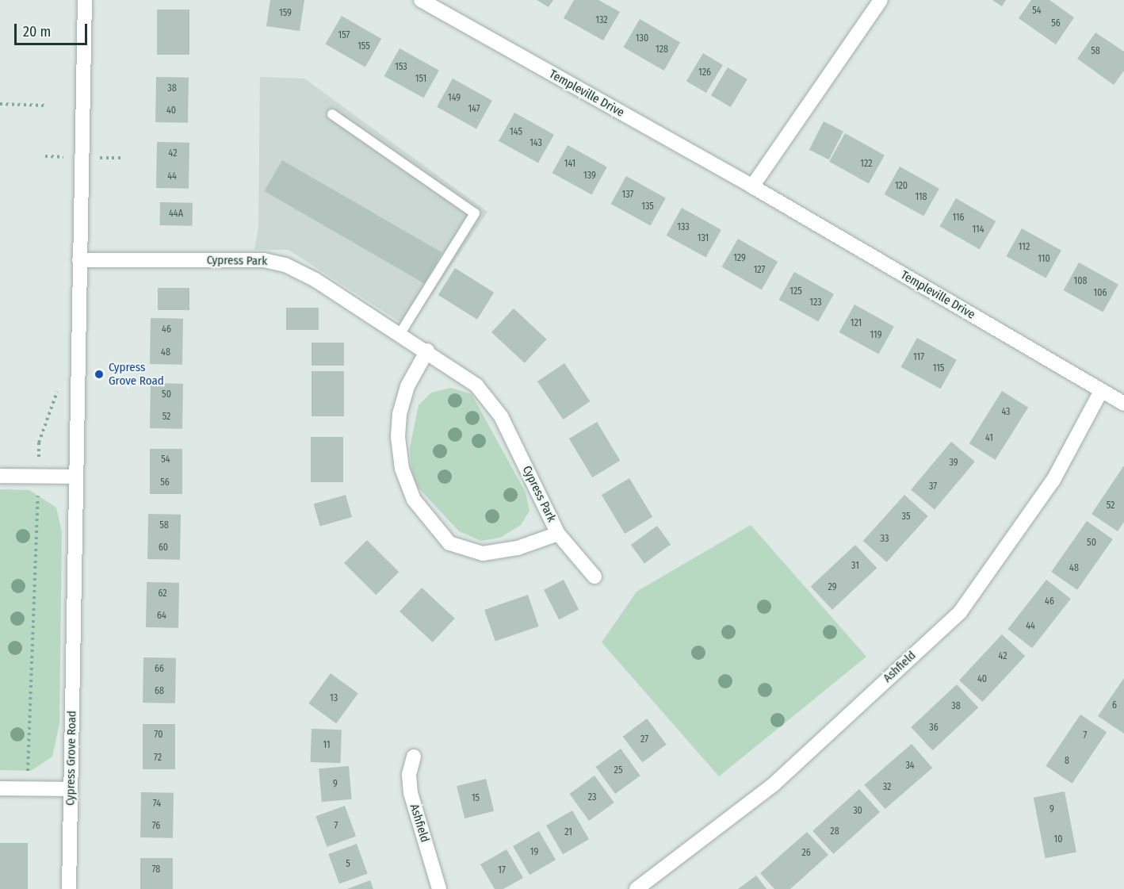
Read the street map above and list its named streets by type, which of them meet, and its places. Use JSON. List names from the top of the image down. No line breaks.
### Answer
{"streets":{"street":["Templeville Drive","Cypress Park","Ashfield","Cypress Grove Road"]},"crossings":[["Templeville Drive","Ashfield"],["Cypress Park","Cypress Grove Road"]],"places":["Cypress Grove Road"],"house_numbers":["54","159","132","56","157","130","155","128","58","153","126","151","38","149","147","40","145","143","42","141","122","139","44","120","137","118","135","44A","116","133","114","131","112","129","110","127","108","125","106","123","121","46","119","48","117","115","50","43","52","41","54","39","56","37","52","35","58","33","50","60","31","48","29","62","46","64","44","42","66","40","68","13","6","38","36","70","7","27","11","72","8","34","25","9","32","23","15","74","9","30","76","7","28","21","10","19","26","5","78","17"],"scale_bar":"20 m"}
